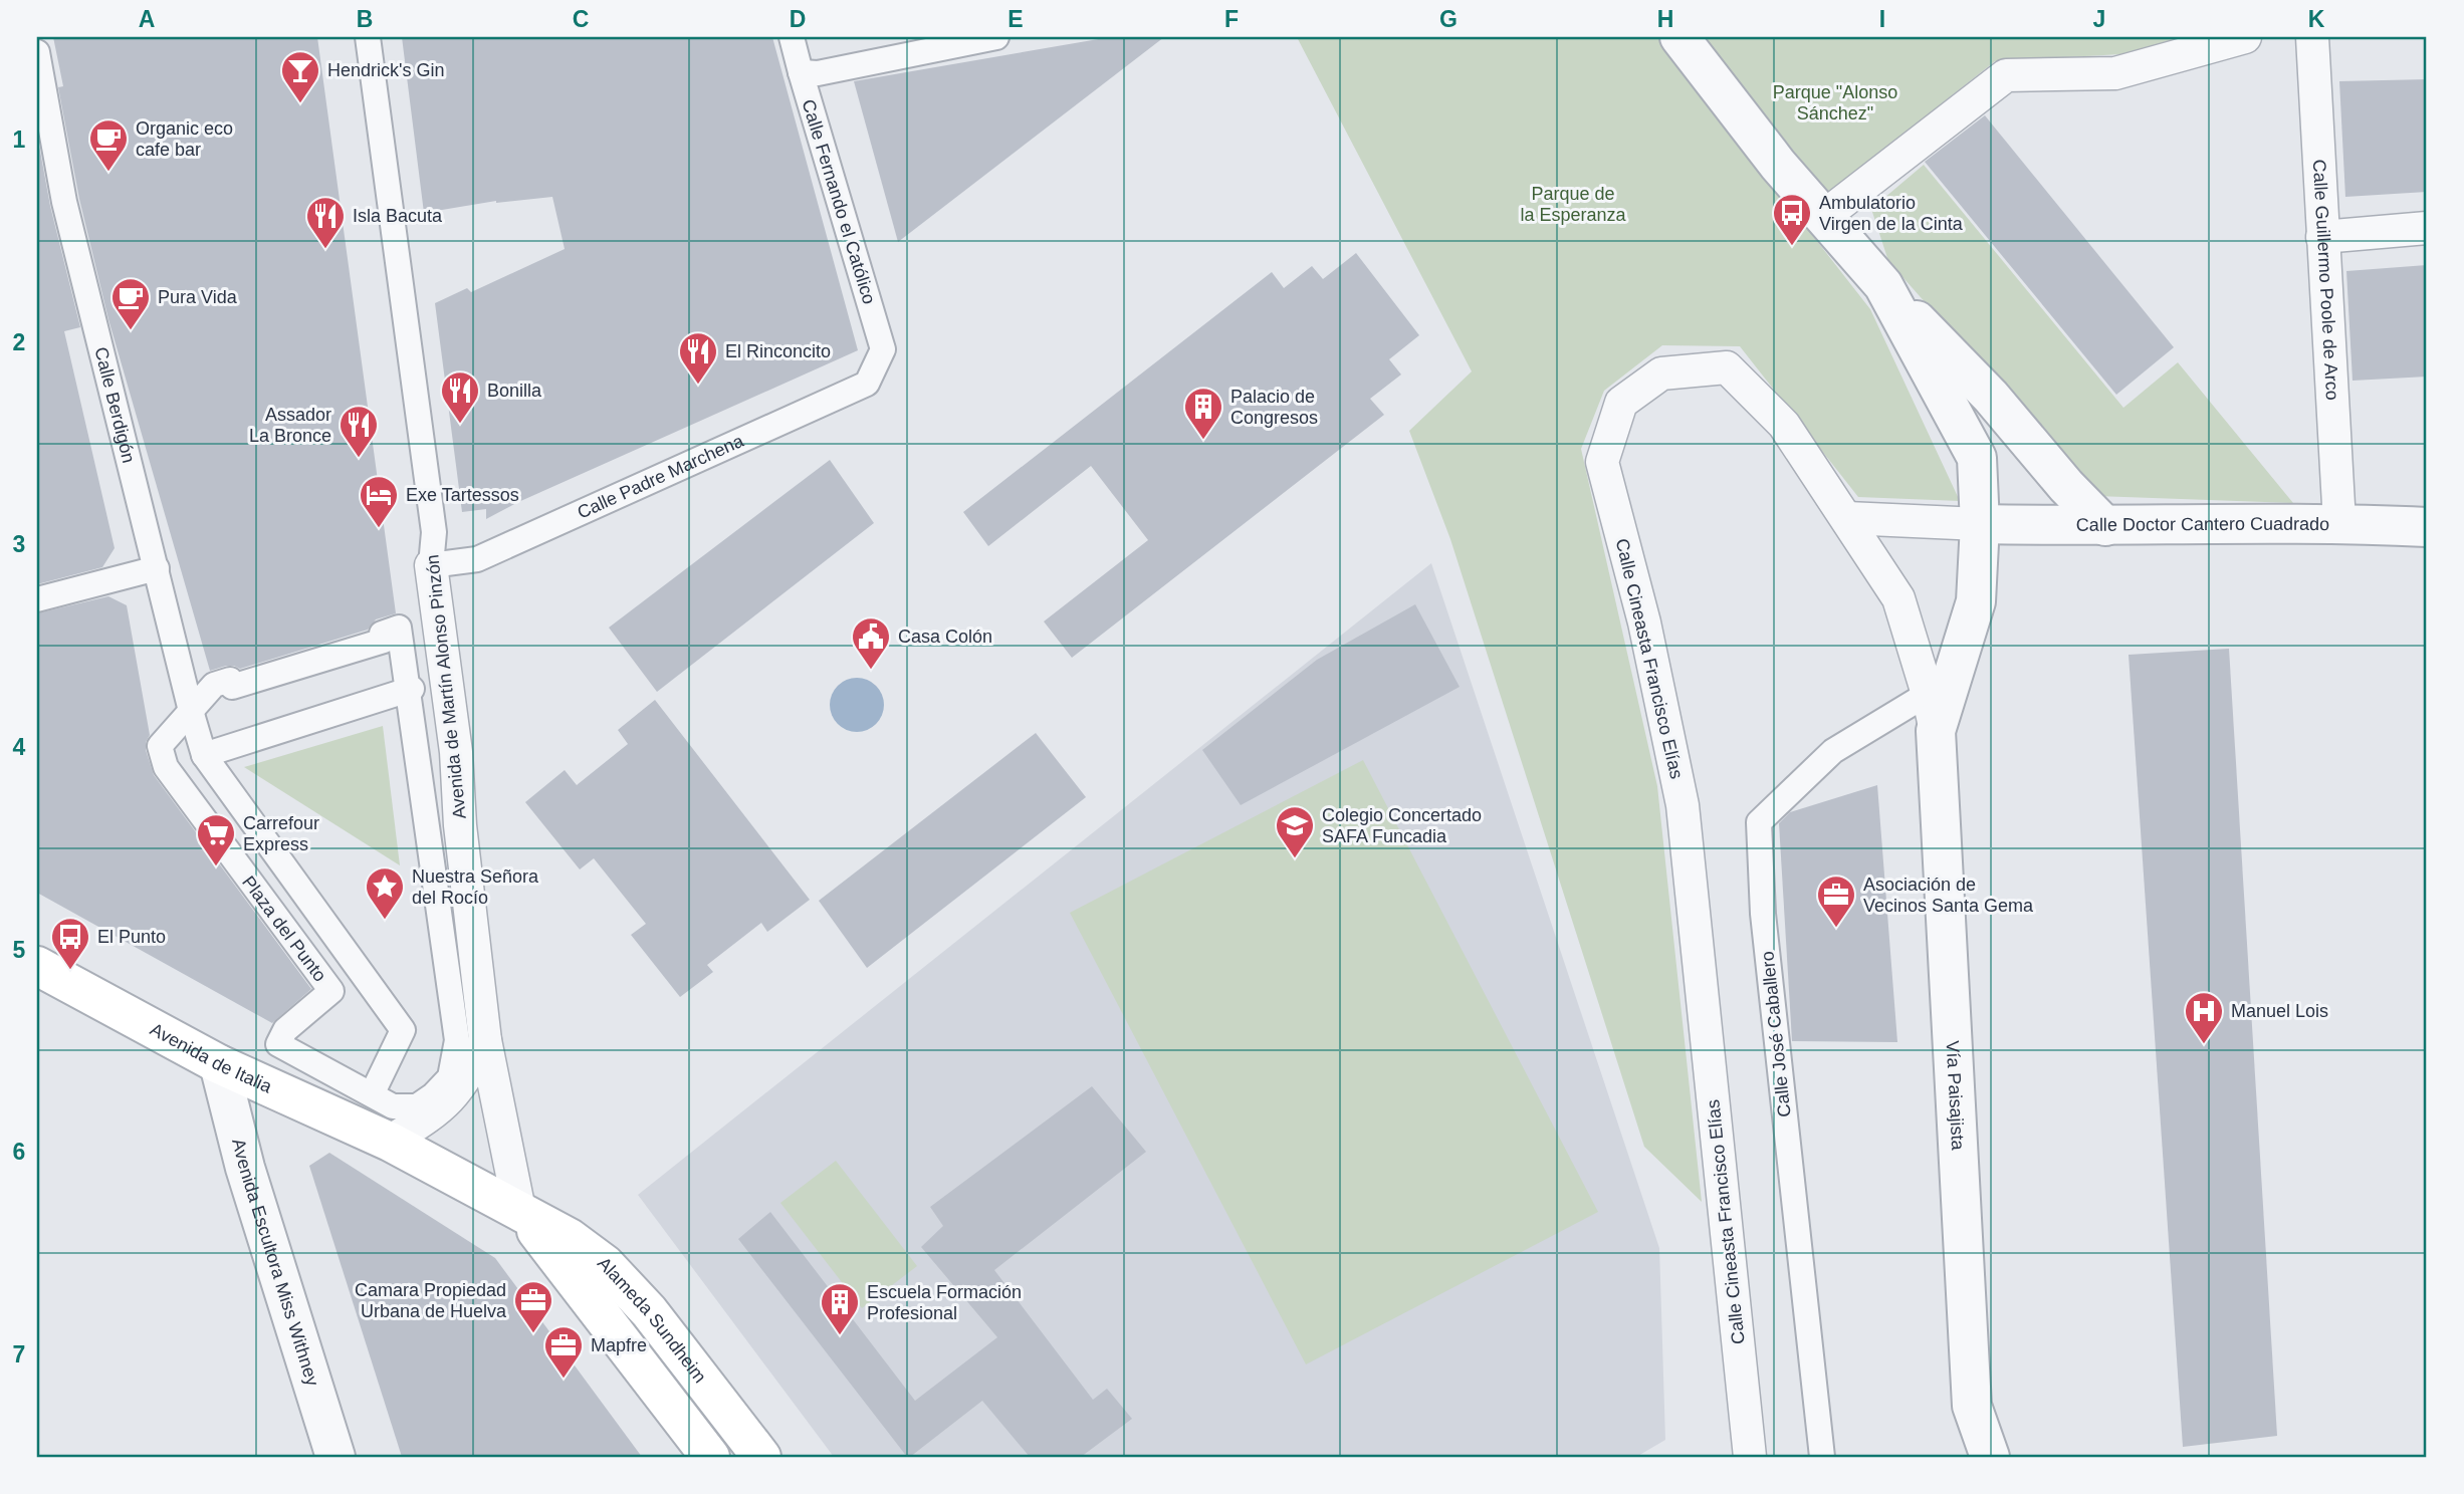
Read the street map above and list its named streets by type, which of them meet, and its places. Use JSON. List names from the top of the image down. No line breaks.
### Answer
{"streets":{"main road":["Avenida de Italia","Alameda Sundheim"],"street":["Calle Fernando el Católico","Calle Guillermo Poole de Arco","Calle Berdigón","Calle Padre Marchena","Calle Doctor Cantero Cuadrado","Calle Cineasta Francisco Elías","Avenida de Martín Alonso Pinzón","Plaza del Punto","Calle José Caballero","Vía Paisajista","Avenida Escultora Miss Withney"]},"crossings":[["Calle Fernando el Católico","Calle Padre Marchena"],["Calle Guillermo Poole de Arco","Calle Doctor Cantero Cuadrado"],["Calle Berdigón","Plaza del Punto"],["Calle Padre Marchena","Avenida de Martín Alonso Pinzón"],["Calle Cineasta Francisco Elías","Calle José Caballero"],["Calle Cineasta Francisco Elías","Vía Paisajista"],["Avenida de Martín Alonso Pinzón","Alameda Sundheim"],["Avenida de Italia","Avenida Escultora Miss Withney"],["Avenida de Italia","Alameda Sundheim"]],"parks":["Parque \"Alonso Sánchez\"","Parque de la Esperanza"],"places":{"bar":["Hendrick's Gin"],"cafe":["Organic eco cafe bar","Pura Vida"],"bus stop":["Ambulatorio Virgen de la Cinta","El Punto"],"restaurant":["Isla Bacuta","El Rinconcito","Bonilla","Assador La Bronce"],"building":["Palacio de Congresos","Escuela Formación Profesional"],"hotel":["Exe Tartessos"],"public building":["Casa Colón"],"school or university":["Colegio Concertado SAFA Funcadia"],"supermarket":["Carrefour Express"],"place":["Nuestra Señora del Rocío"],"office":["Asociación de Vecinos Santa Gema","Camara Propiedad Urbana de Huelva","Mapfre"],"hospital":["Manuel Lois"]},"grid":{"columns":["A","B","C","D","E","F","G","H","I","J","K"],"rows":["1","2","3","4","5","6","7"]}}
